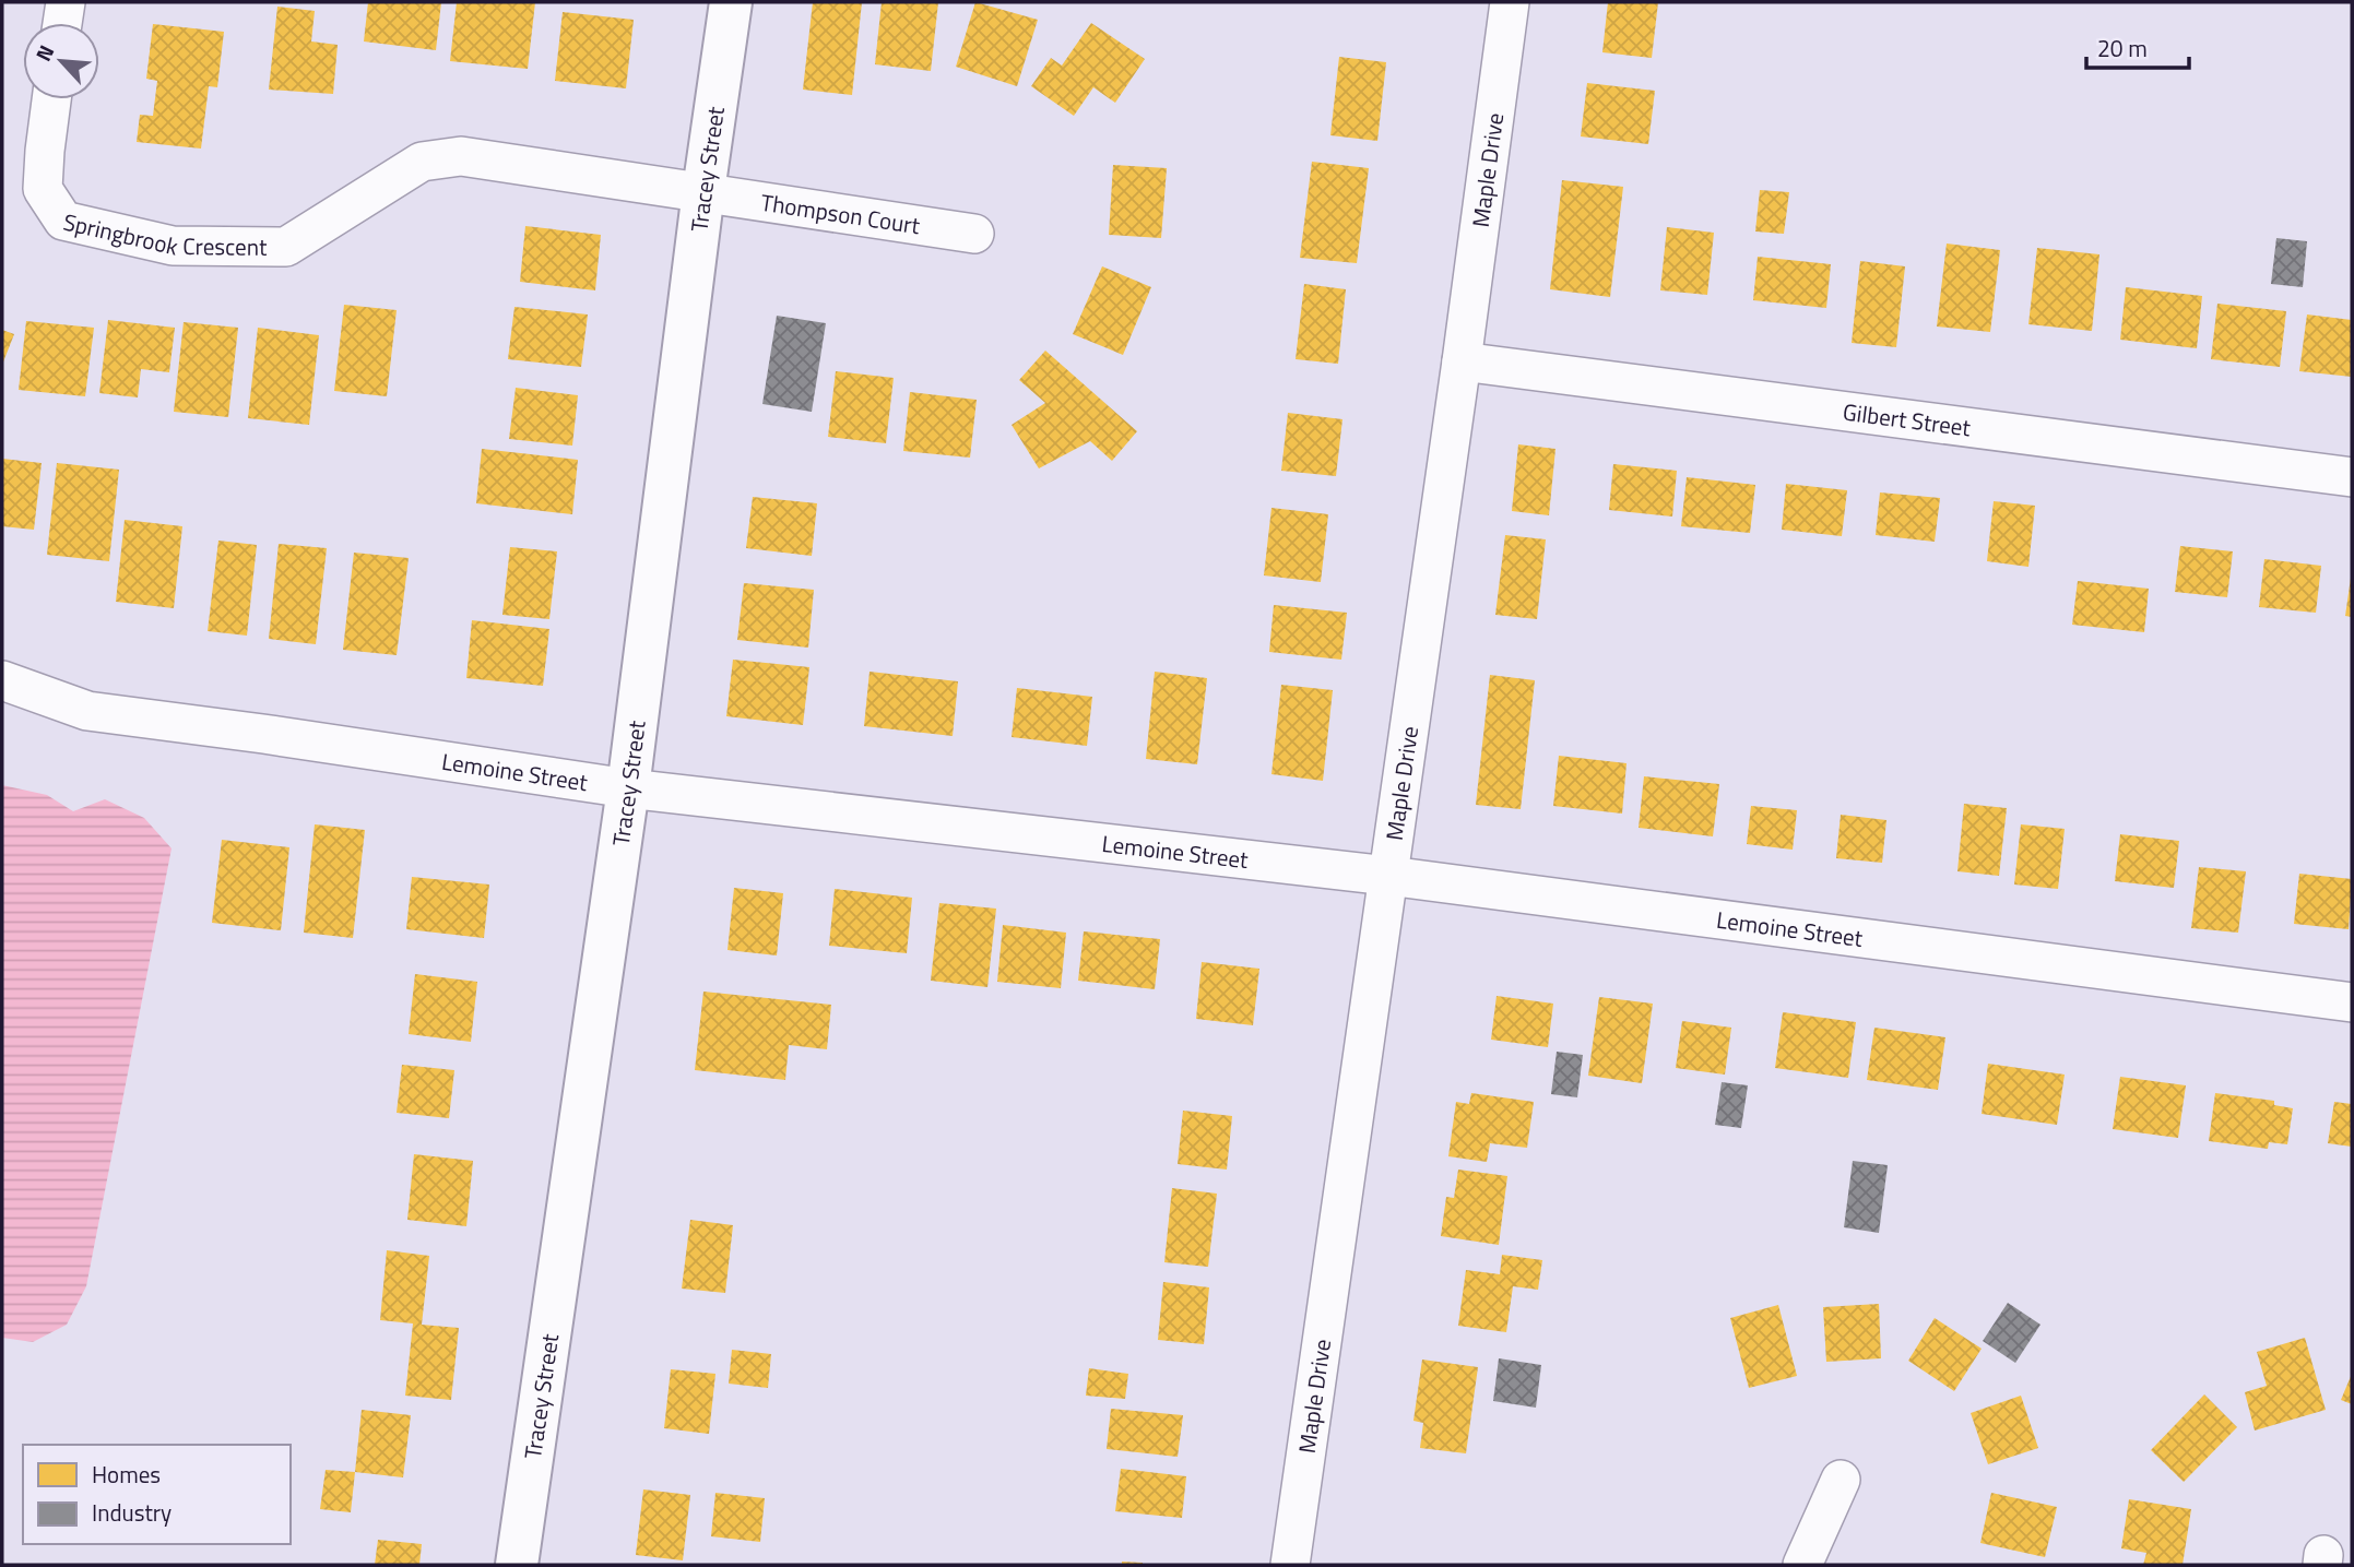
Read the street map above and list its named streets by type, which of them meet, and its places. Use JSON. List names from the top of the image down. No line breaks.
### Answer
{"streets":{"street":["Tracey Street","Maple Drive","Thompson Court","Springbrook Crescent","Gilbert Street","Lemoine Street"]},"crossings":[["Tracey Street","Thompson Court"],["Tracey Street","Springbrook Crescent"],["Tracey Street","Lemoine Street"],["Maple Drive","Gilbert Street"],["Maple Drive","Lemoine Street"],["Thompson Court","Springbrook Crescent"]],"legend":["Homes","Industry"],"scale_bar":"20 m","north":"top left"}
